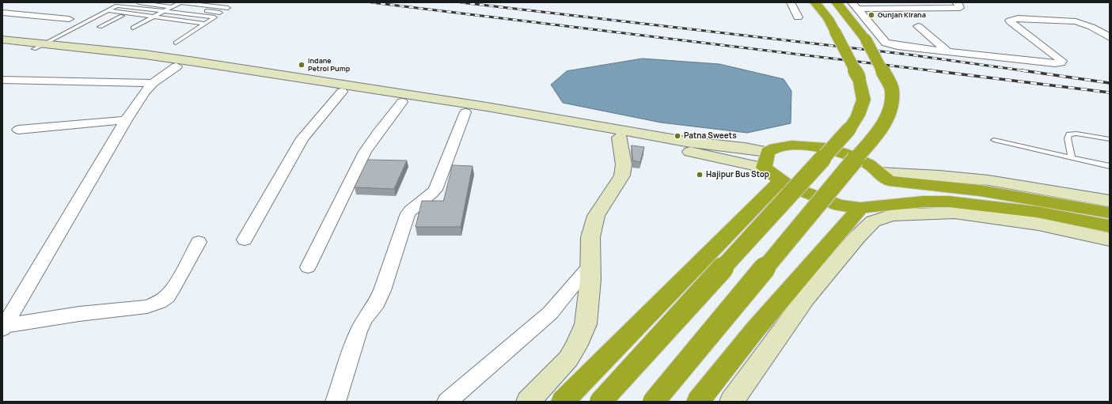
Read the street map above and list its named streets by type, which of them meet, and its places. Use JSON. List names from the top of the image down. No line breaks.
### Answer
{"places":["Gunjan Kirana","Indane Petrol Pump","Patna Sweets","Hajipur Bus Stop"]}
